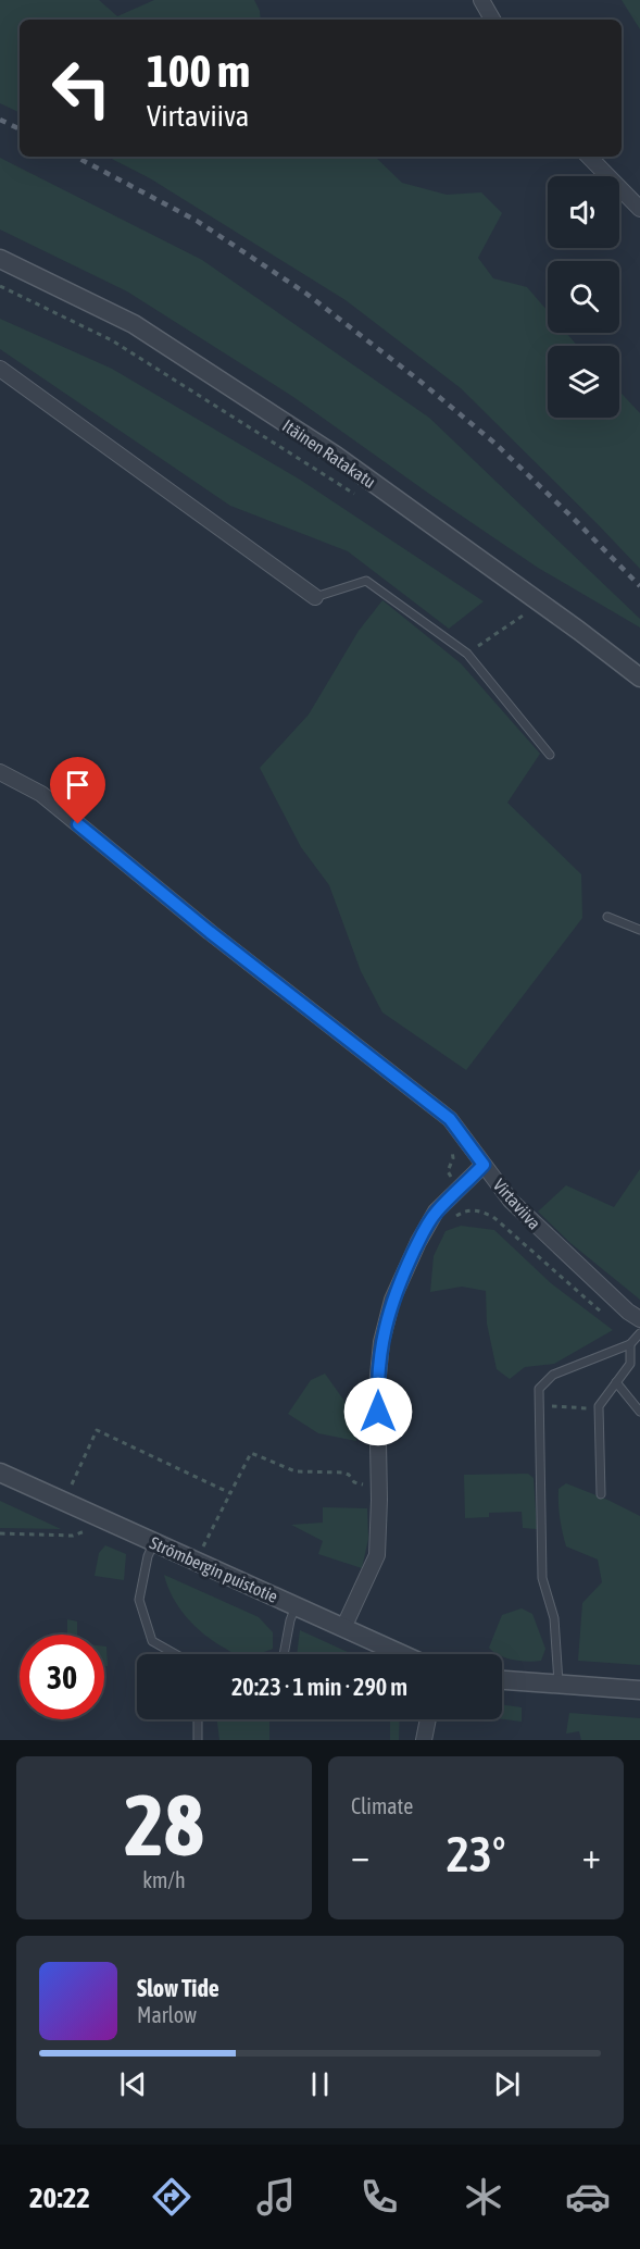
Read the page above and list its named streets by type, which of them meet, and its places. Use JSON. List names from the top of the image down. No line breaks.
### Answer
{"streets":{"street":["Itäinen Ratakatu","Virtaviiva","Strömbergin puistotie"]},"page":{"turn":["100 m","Virtaviiva"],"limit":"30","trip":"20:23 · 1 min · 290 m","tile":[["28","km/h"],"Climate"],"heat":["−","23°","+"],"song":["Slow Tide","Marlow"],"tabs":"20:22"}}
